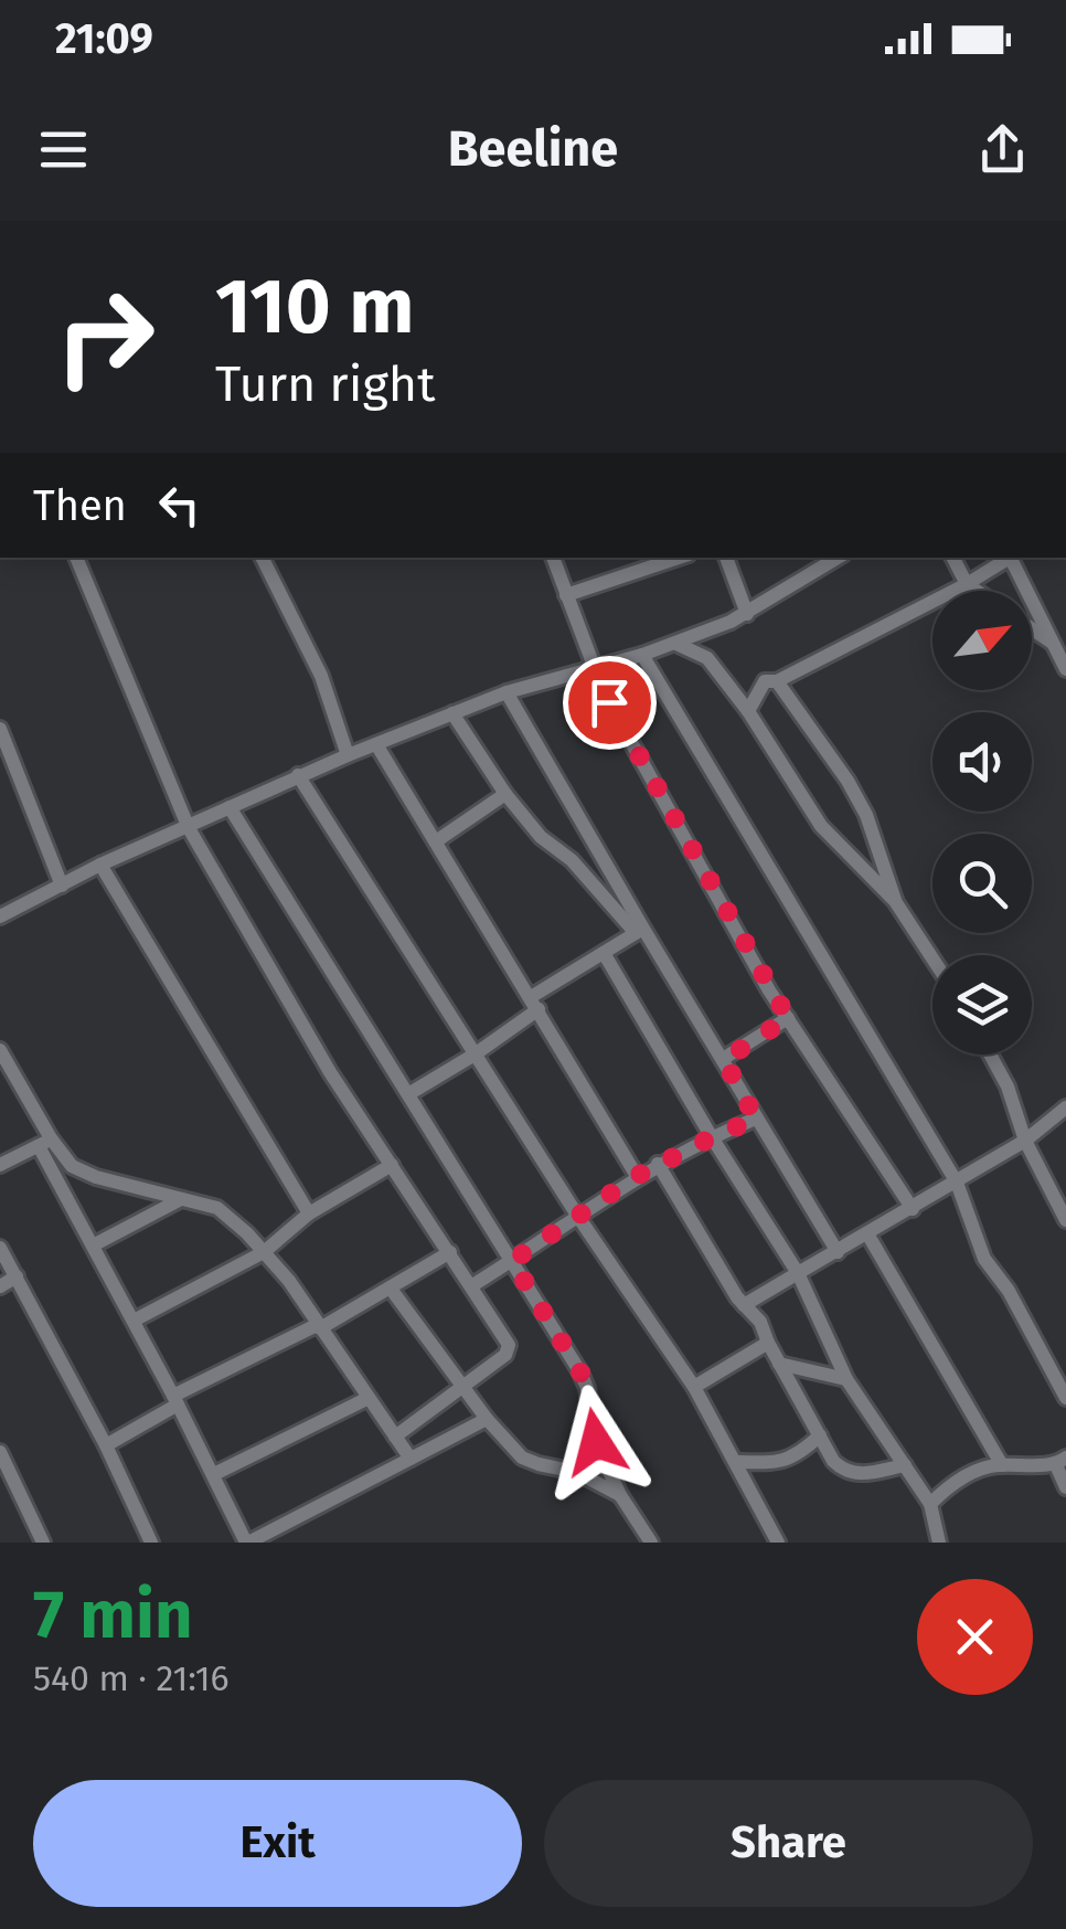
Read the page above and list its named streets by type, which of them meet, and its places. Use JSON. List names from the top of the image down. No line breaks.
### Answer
{"north":"top right","page":{"status":"21:09","header":"Beeline","turn":["110 m","Turn right"],"then":"Then","heading":["7 min","540 m · 21:16"],"buttons":["Exit","Share"]}}
